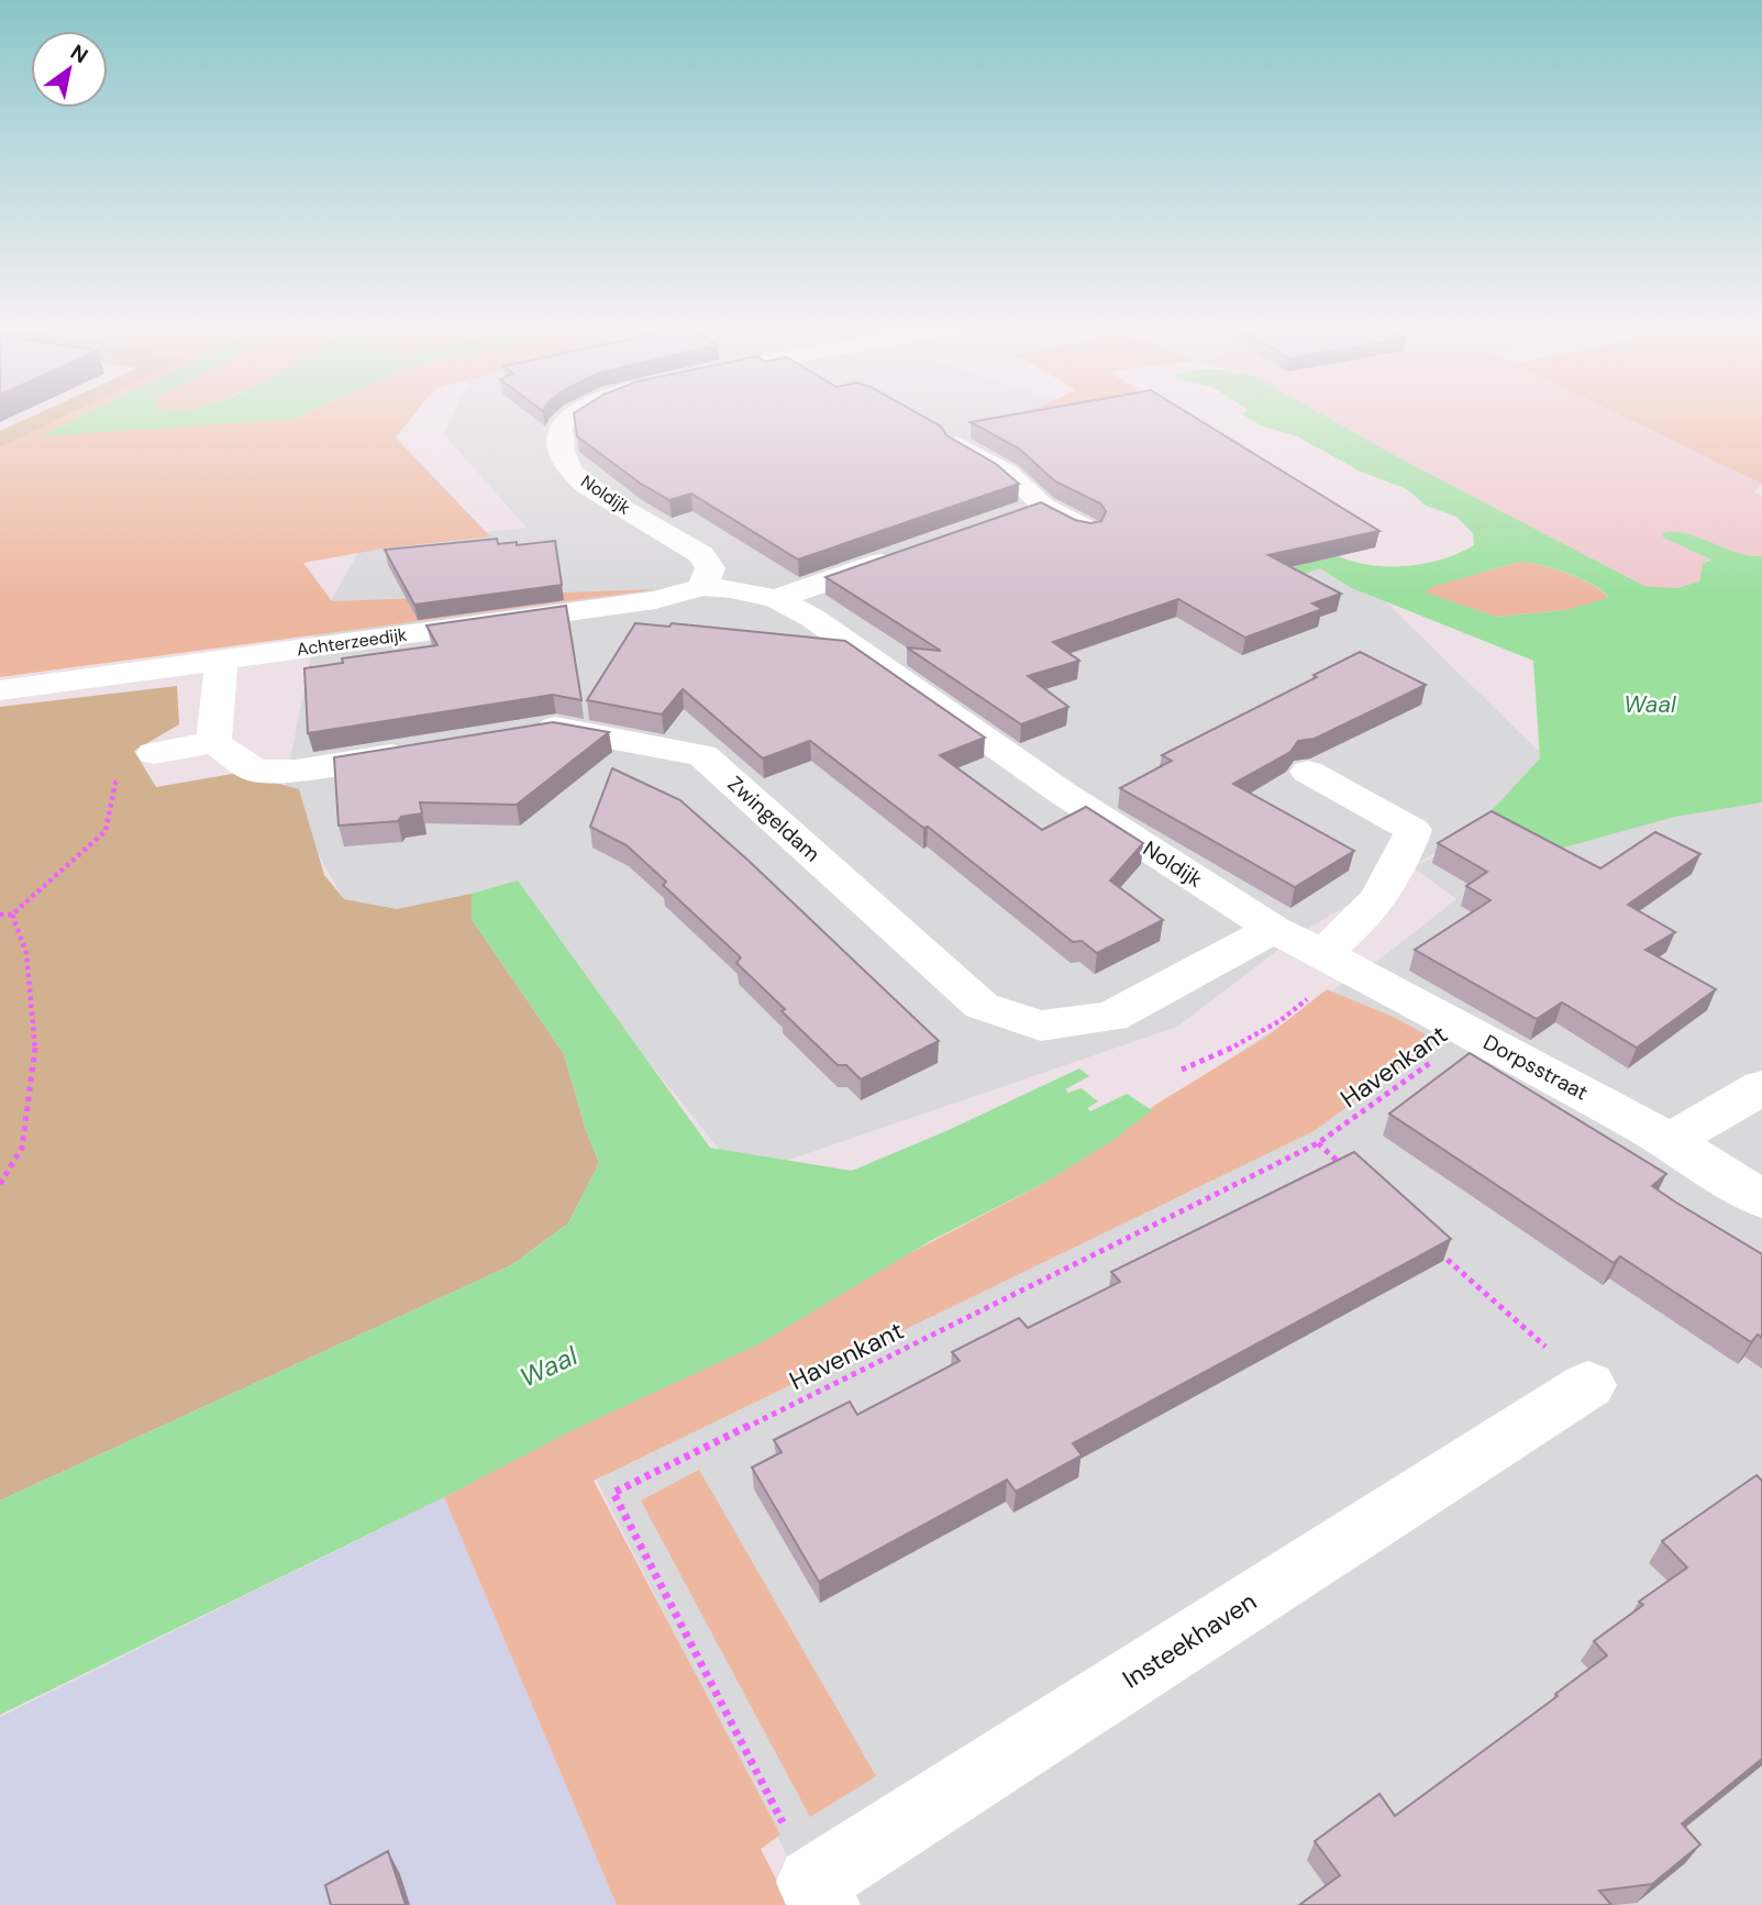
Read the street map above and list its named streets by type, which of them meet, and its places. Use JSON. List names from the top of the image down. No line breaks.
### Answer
{"streets":{"street":["Noldijk","Achterzeedijk","Zwingeldam","Dorpsstraat","Insteekhaven"],"path":["Havenkant"]},"crossings":[["Noldijk","Achterzeedijk"],["Noldijk","Zwingeldam"],["Noldijk","Dorpsstraat"],["Zwingeldam","Dorpsstraat"],["Havenkant","Dorpsstraat"],["Havenkant","Insteekhaven"]],"water":["Waal"],"north":"top right"}
